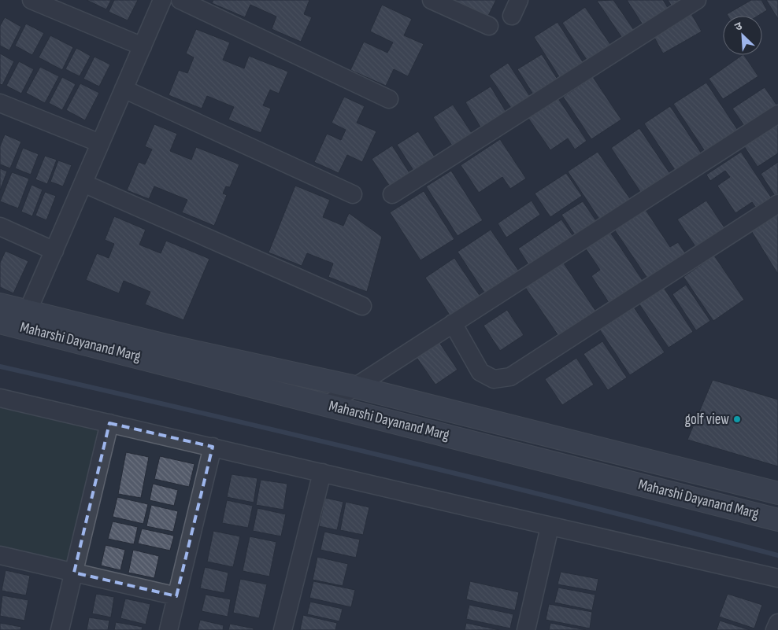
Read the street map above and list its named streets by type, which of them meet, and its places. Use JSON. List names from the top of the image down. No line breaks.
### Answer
{"streets":{"street":["Maharshi Dayanand Marg"]},"places":["golf view"],"north":"top left"}
